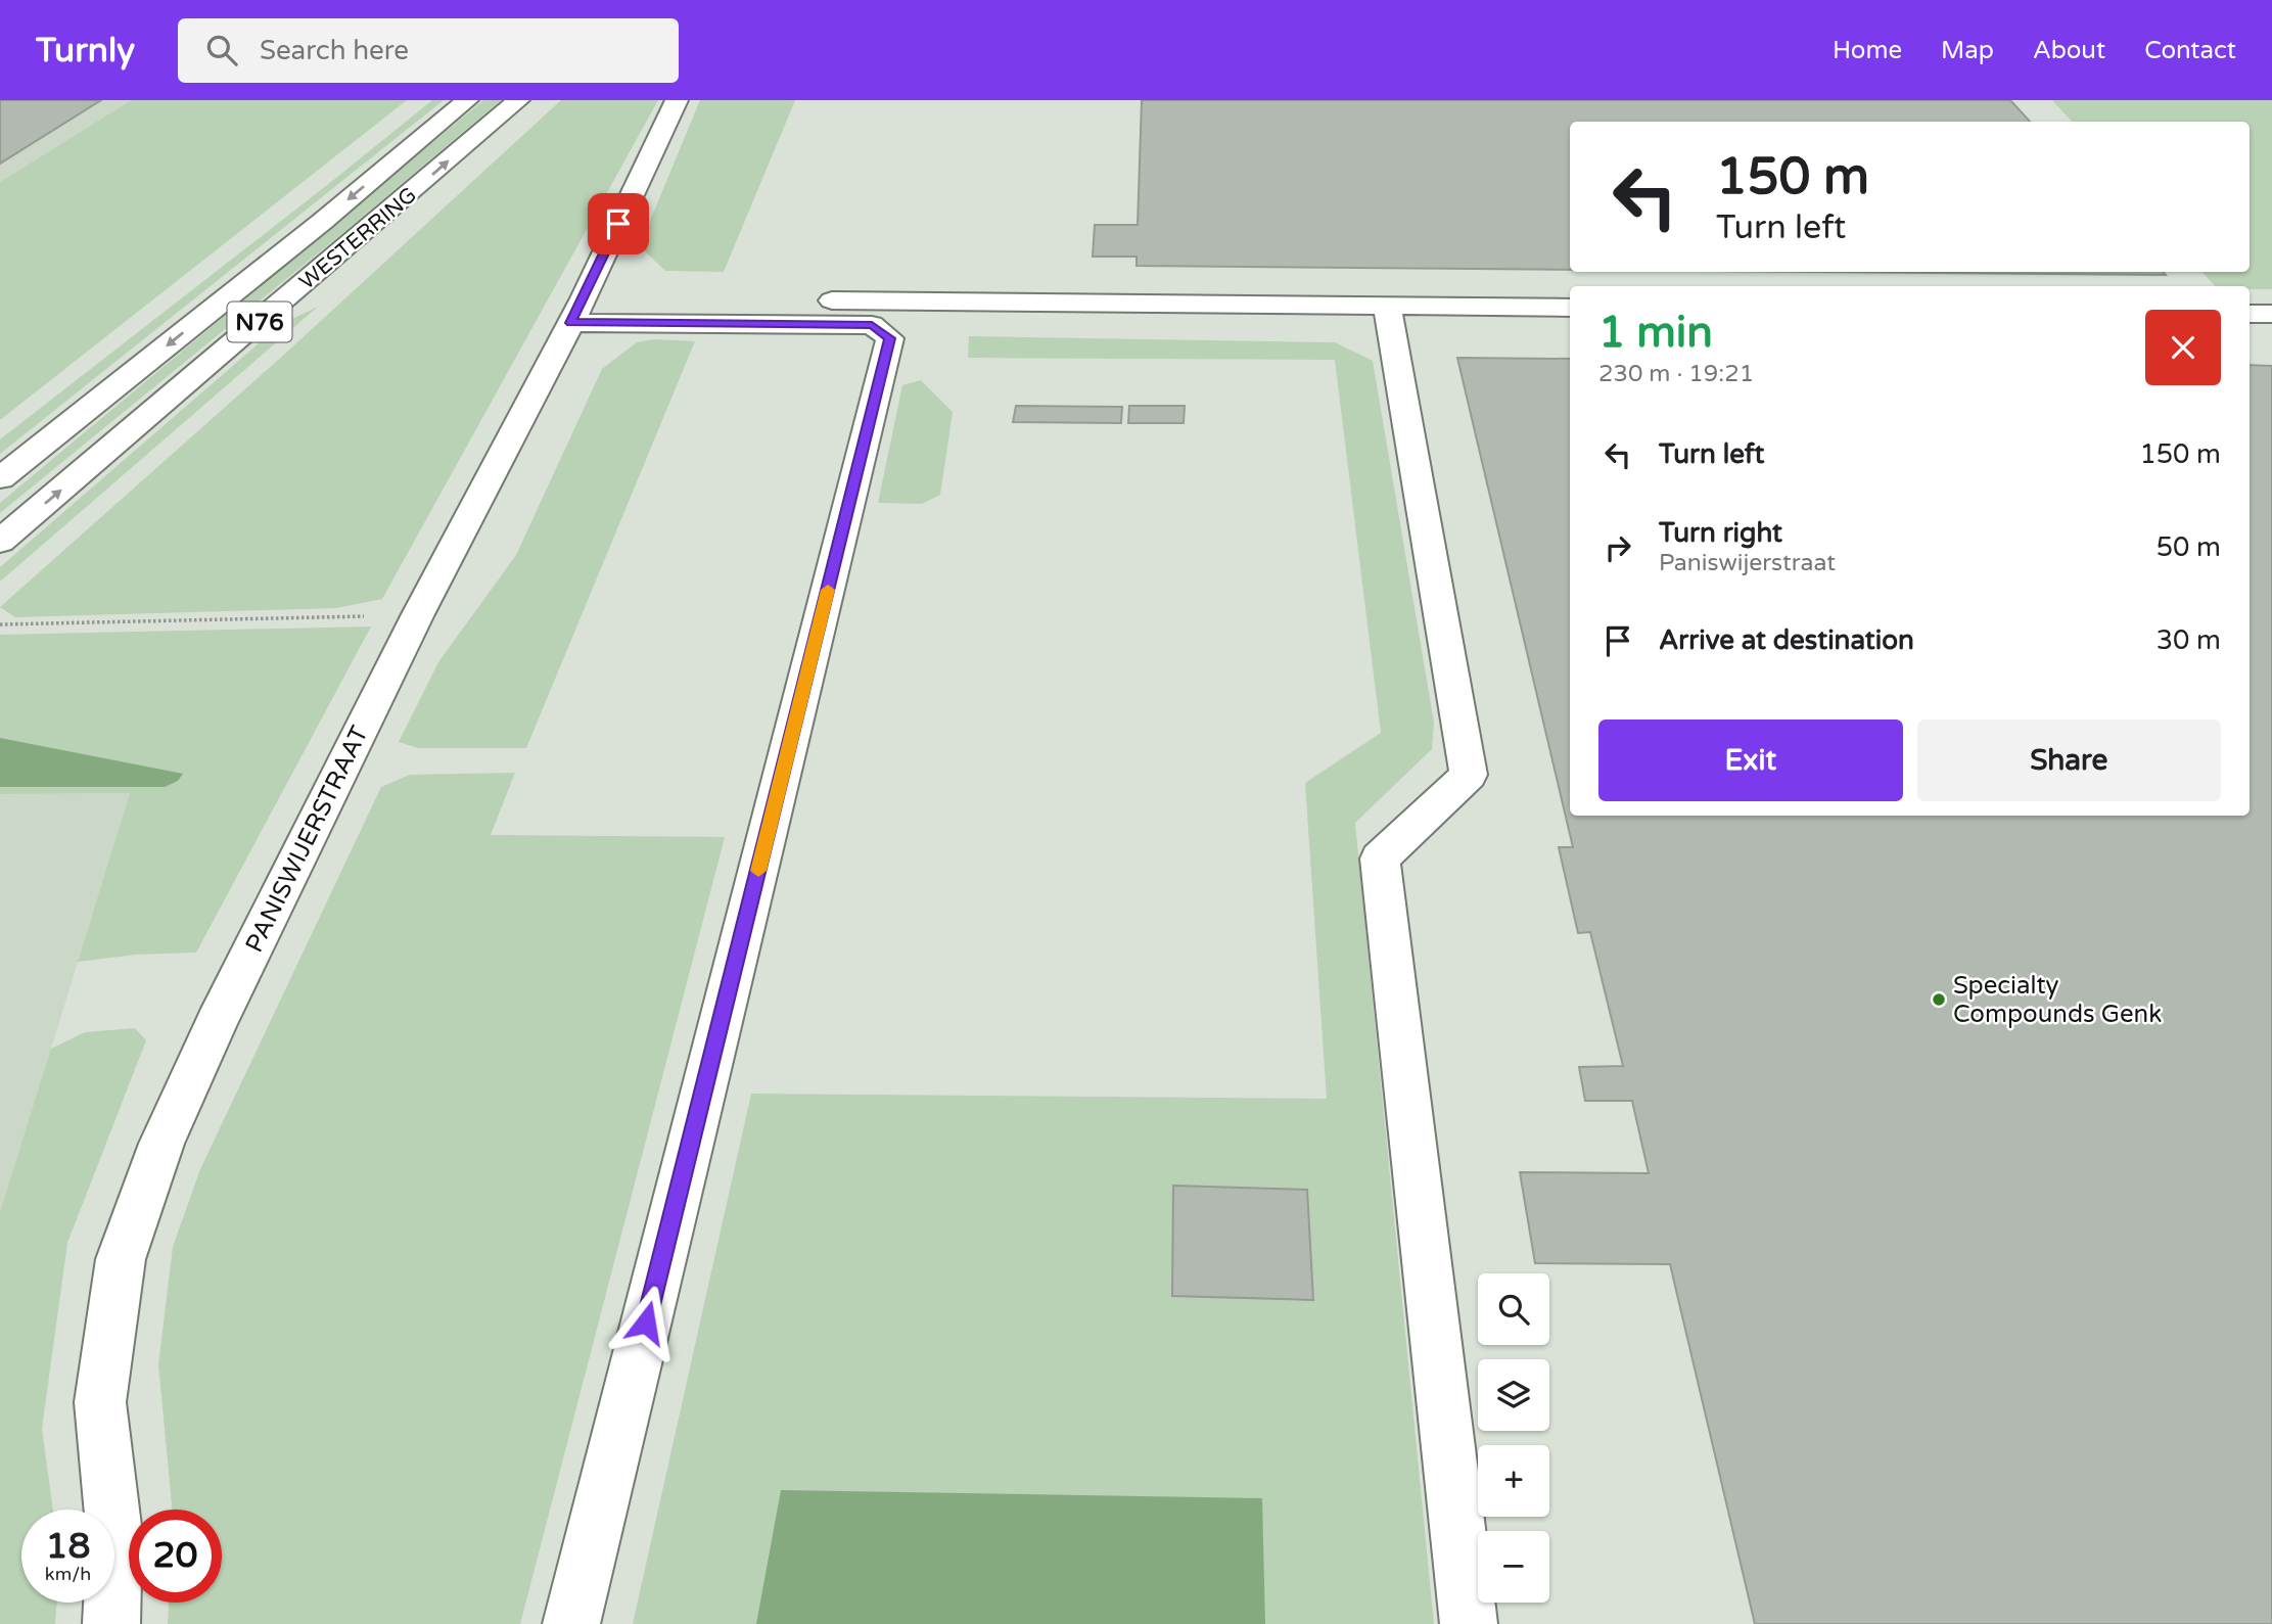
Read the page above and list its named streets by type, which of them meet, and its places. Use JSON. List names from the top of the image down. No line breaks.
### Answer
{"streets":{"main road":["WESTERRING","N76","PANISWIJERSTRAAT"]},"places":["Specialty Compounds Genk"],"page":{"header":"Turnly","search":"Search here","nav":["Home","Map","About","Contact"],"turn":["150 m","Turn left"],"heading":["1 min","230 m · 19:21"],"list":[{"name":"Turn left","value":"150 m"},{"name":"Turn right","note":"Paniswijerstraat","value":"50 m"},{"name":"Arrive at destination","value":"30 m"}],"buttons":["Exit","Share"],"map_buttons":["+","−"],"speed":"18 km/h","limit":"20"}}
